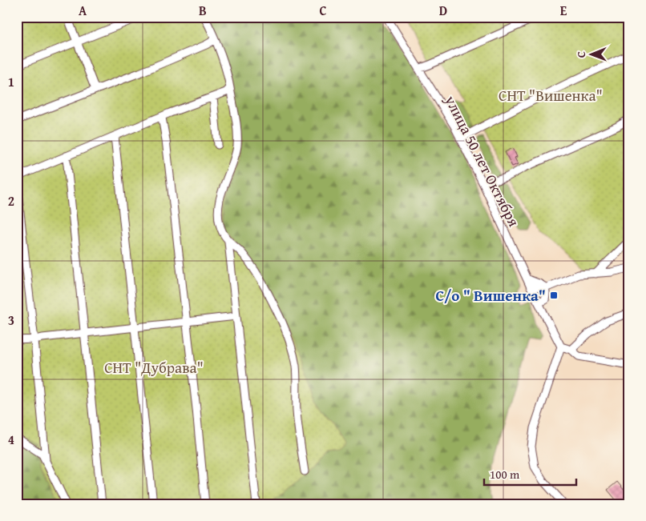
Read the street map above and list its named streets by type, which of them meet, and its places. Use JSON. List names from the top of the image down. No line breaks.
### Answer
{"streets":{"street":["улица 50 лет Октября"]},"parks":["СНТ \"Вишенка\"","СНТ \"Дубрава\""],"places":{"transit":["С/о \" Вишенка\""]},"scale_bar":"100 m","north":"left","grid":{"columns":["A","B","C","D","E"],"rows":["1","2","3","4"]}}
